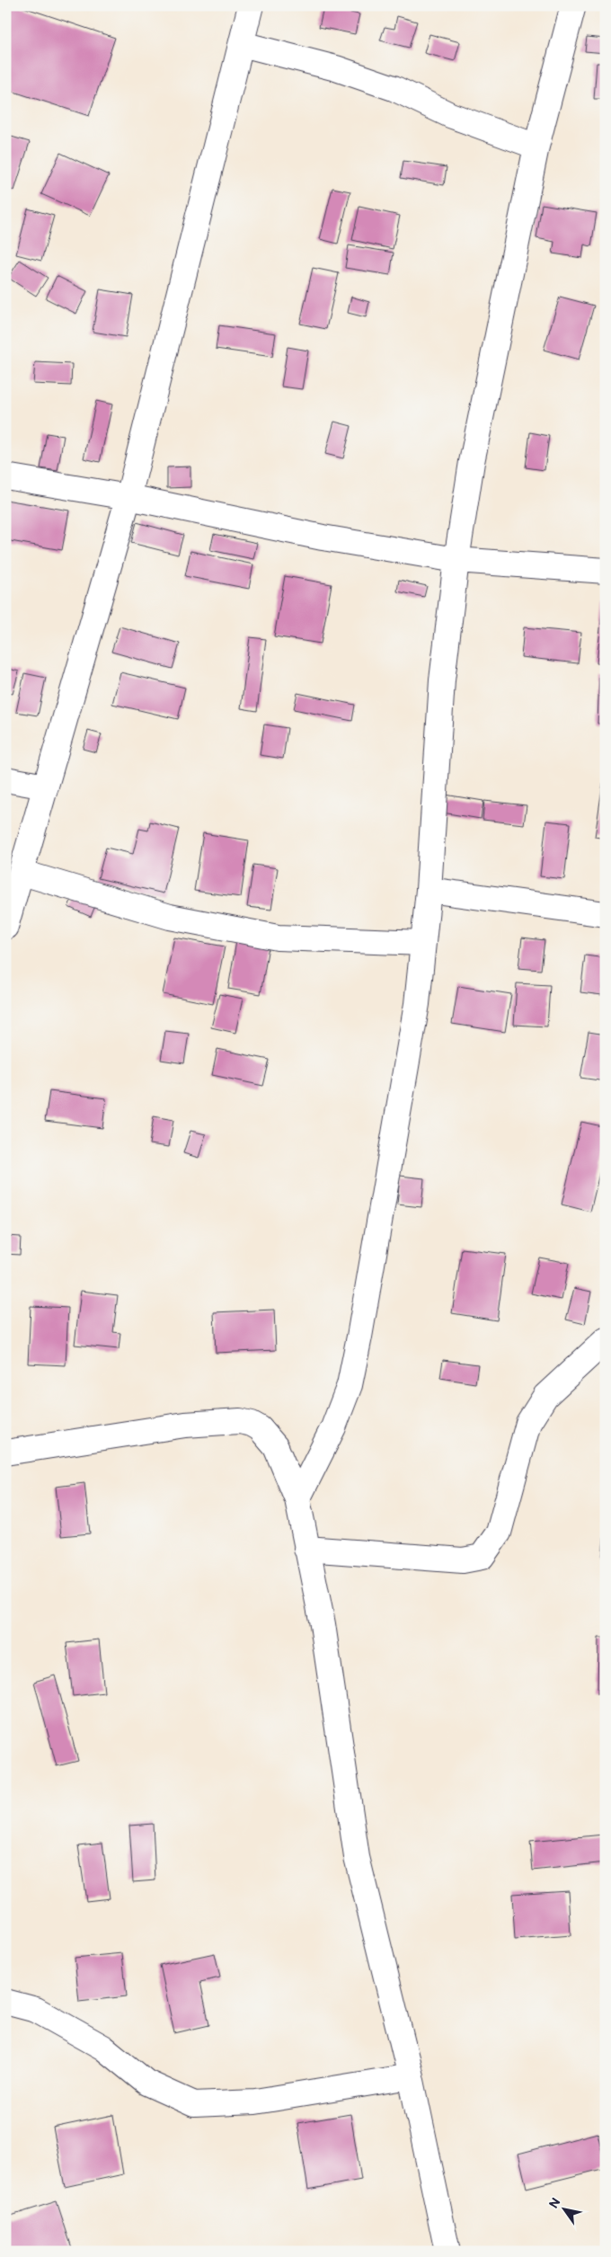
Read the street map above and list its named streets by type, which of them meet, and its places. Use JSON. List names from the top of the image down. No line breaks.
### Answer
{"north":"top left"}
